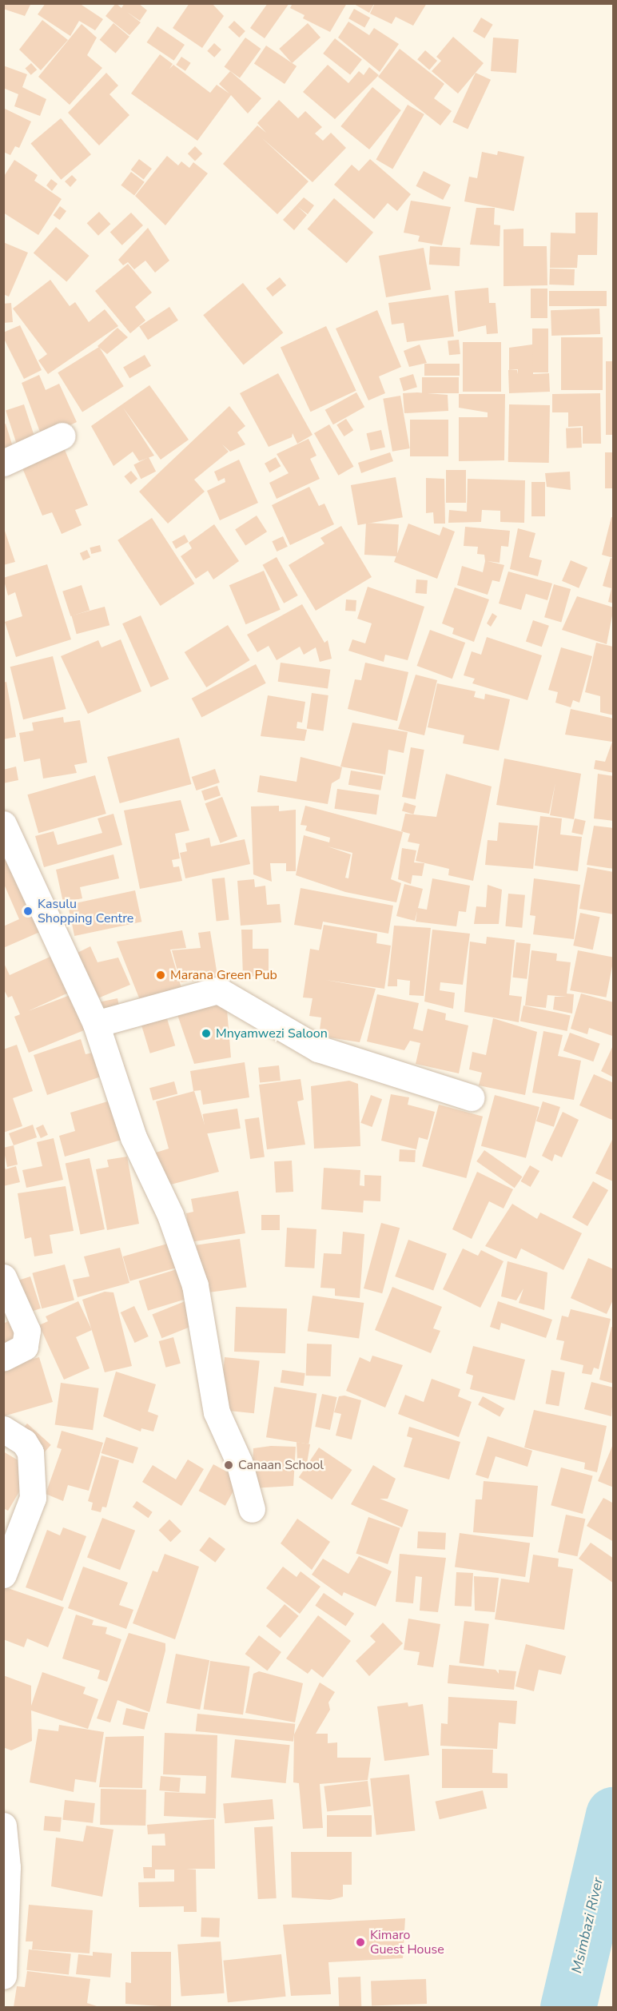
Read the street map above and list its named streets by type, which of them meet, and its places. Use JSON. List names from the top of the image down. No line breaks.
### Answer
{"water":["Msimbazi River"],"places":["Kasulu Shopping Centre","Marana Green Pub","Mnyamwezi Saloon","Canaan School","Kimaro Guest House"]}
